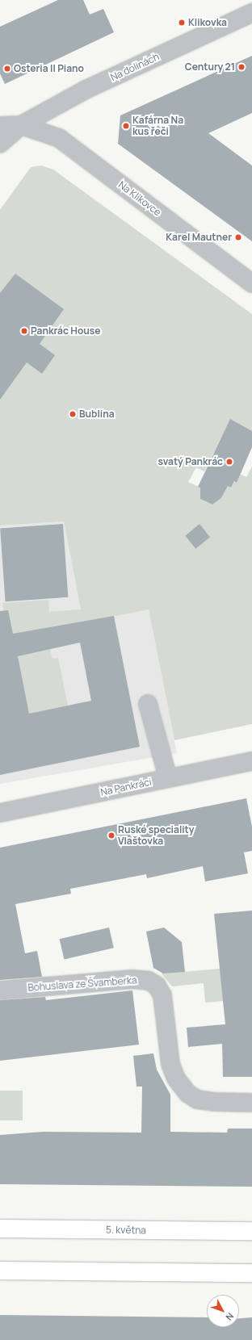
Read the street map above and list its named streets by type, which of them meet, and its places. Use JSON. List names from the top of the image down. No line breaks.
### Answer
{"streets":{"main road":["5. května"],"street":["Na dolinách","Na Klikovce","Na Pankráci","Bohuslava ze Švamberka"]},"crossings":[["Na dolinách","Na Klikovce"]],"places":["Klikovka","Century 21","Osteria Il Piano","Kafárna Na kus řeči","Karel Mautner","Pankrác House","Bublina","svatý Pankrác","Ruské speciality Vlaštovka"],"north":"bottom right"}
